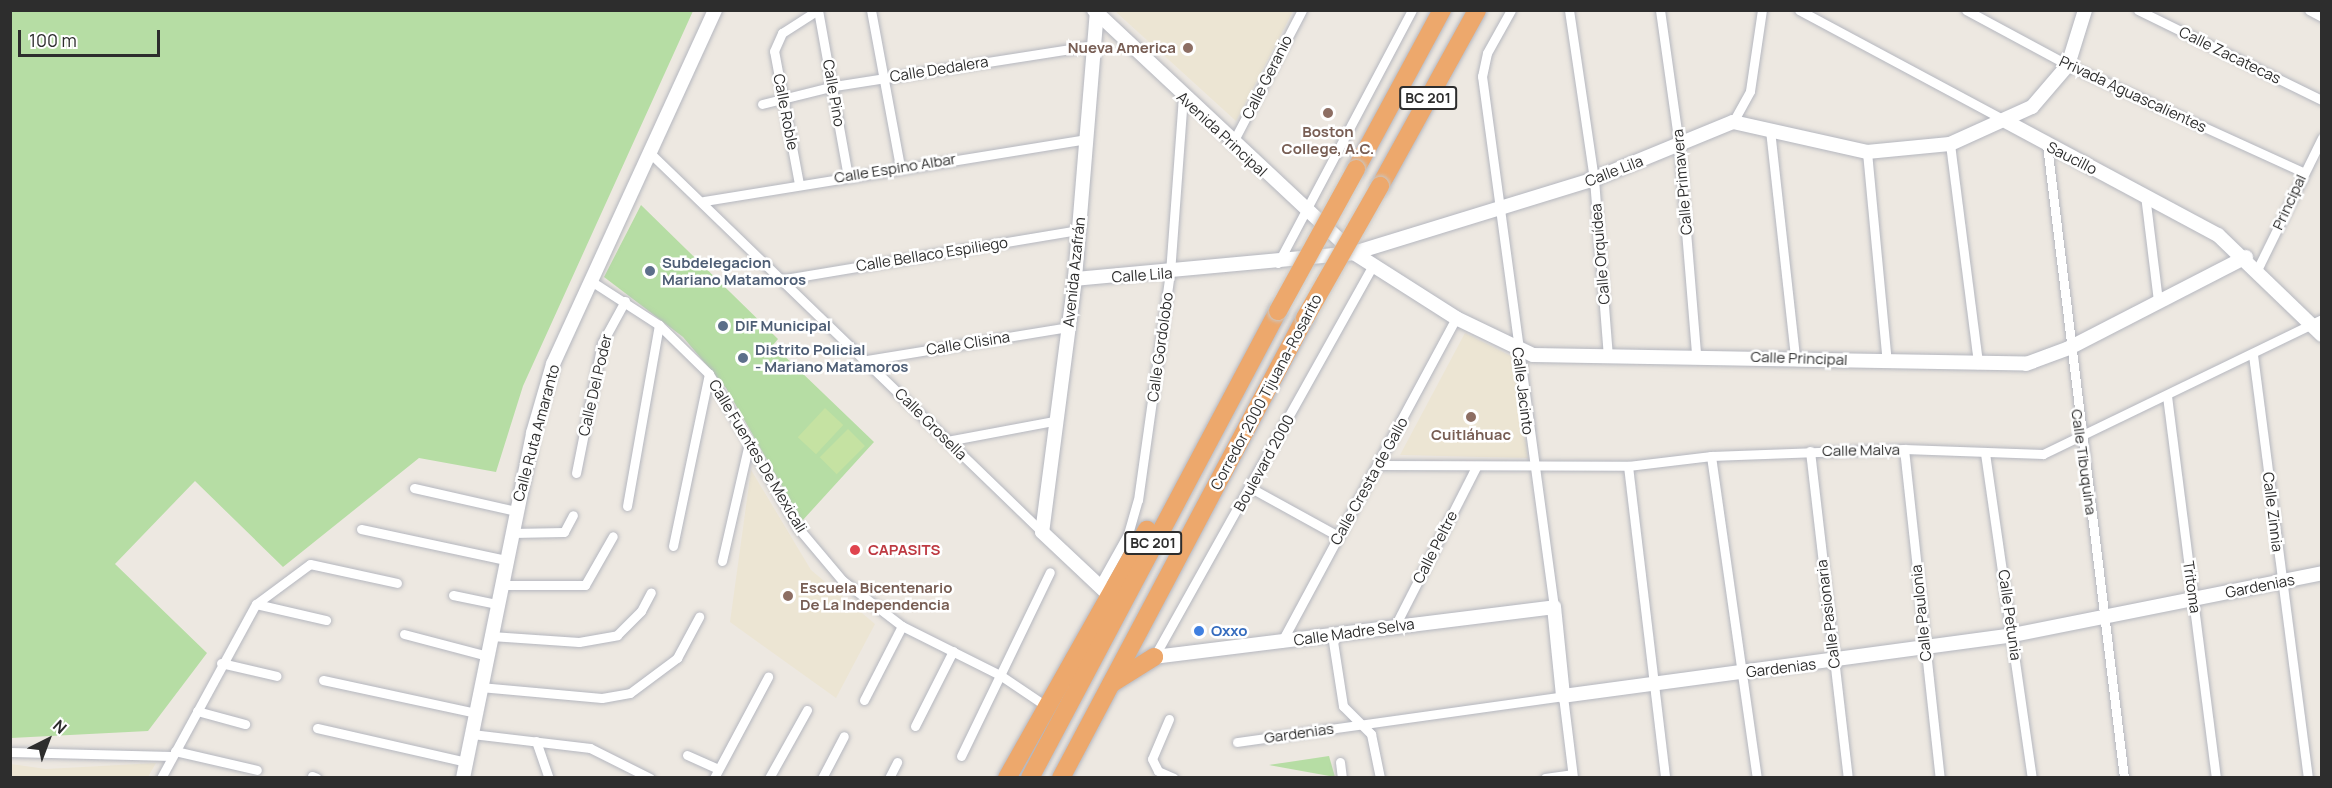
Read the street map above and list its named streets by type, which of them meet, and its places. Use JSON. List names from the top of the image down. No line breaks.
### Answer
{"streets":{"highway":["BC 201","Corredor 2000 Tijuana-Rosarito"],"street":["Calle Zacatecas","Calle Dedalera","Calle Geranio","Calle Pino","Privada Aguascalientes","Calle Roble","Avenida Principal","Saucillo","Calle Espino Albar","Calle Lila","Calle Primavera","Principal","Calle Bellaco Espiliego","Calle Orquídea","Avenida Azafrán","Calle Clisina","Calle Gordolobo","Calle Principal","Calle Del Poder","Calle Jacinto","Calle Grosella","Calle Ruta Amaranto","Calle Malva","Calle Fuentes De Mexicali","Calle Tibuquina","Boulevard 2000","Calle Cresta de Gallo","Calle Zinnia","Calle Peltre","Gardenias","Tritoma","Calle Paulonia","Calle Pasionaria","Calle Petunia","Calle Madre Selva"]},"crossings":[["Calle Dedalera","Calle Pino"],["Calle Dedalera","Calle Roble"],["Calle Dedalera","Avenida Azafrán"],["Calle Geranio","Avenida Principal"],["Calle Pino","Calle Roble"],["Calle Pino","Calle Espino Albar"],["Privada Aguascalientes","Principal"],["Calle Roble","Calle Espino Albar"],["Avenida Principal","Calle Lila"],["Avenida Principal","Avenida Azafrán"],["Avenida Principal","Calle Gordolobo"],["Avenida Principal","Calle Principal"],["Saucillo","Principal"],["Saucillo","Calle Principal"],["Saucillo","Calle Malva"],["Saucillo","Calle Tibuquina"],["Calle Espino Albar","Avenida Azafrán"],["Calle Espino Albar","Calle Grosella"],["Calle Lila","Calle Primavera"],["Calle Lila","Calle Orquídea"],["Calle Lila","Avenida Azafrán"],["Calle Lila","Calle Gordolobo"],["Calle Lila","Calle Principal"],["Calle Lila","Calle Jacinto"],["Calle Primavera","Calle Principal"],["Calle Bellaco Espiliego","Avenida Azafrán"],["Calle Bellaco Espiliego","Calle Grosella"],["Calle Orquídea","Calle Principal"],["Avenida Azafrán","Calle Clisina"],["Avenida Azafrán","Calle Grosella"],["Calle Clisina","Calle Grosella"],["Calle Gordolobo","Calle Grosella"],["Calle Principal","Calle Jacinto"],["Calle Principal","Calle Tibuquina"],["Calle Principal","Boulevard 2000"],["Calle Principal","Calle Cresta de Gallo"],["Calle Del Poder","Calle Fuentes De Mexicali"],["Calle Jacinto","Calle Malva"],["Calle Jacinto","Gardenias"],["Calle Jacinto","Calle Madre Selva"],["Calle Grosella","Calle Ruta Amaranto"],["Calle Ruta Amaranto","Calle Fuentes De Mexicali"],["Calle Malva","Calle Tibuquina"],["Calle Malva","Calle Cresta de Gallo"],["Calle Malva","Calle Zinnia"],["Calle Malva","Calle Peltre"],["Calle Malva","Tritoma"],["Calle Malva","Calle Paulonia"],["Calle Malva","Calle Pasionaria"],["Calle Malva","Calle Petunia"],["Calle Tibuquina","Gardenias"],["Boulevard 2000","Calle Madre Selva"],["Calle Cresta de Gallo","Calle Madre Selva"],["Calle Zinnia","Gardenias"],["Calle Peltre","Calle Madre Selva"],["Gardenias","Tritoma"],["Gardenias","Calle Paulonia"],["Gardenias","Calle Pasionaria"],["Gardenias","Calle Petunia"]],"places":["Nueva America","Boston College, A.C.","Subdelegacion Mariano Matamoros","DIF Municipal","Distrito Policial - Mariano Matamoros","Cuitláhuac","CAPASITS","Escuela Bicentenario De La Independencia","Oxxo"],"scale_bar":"100 m","north":"top right"}
